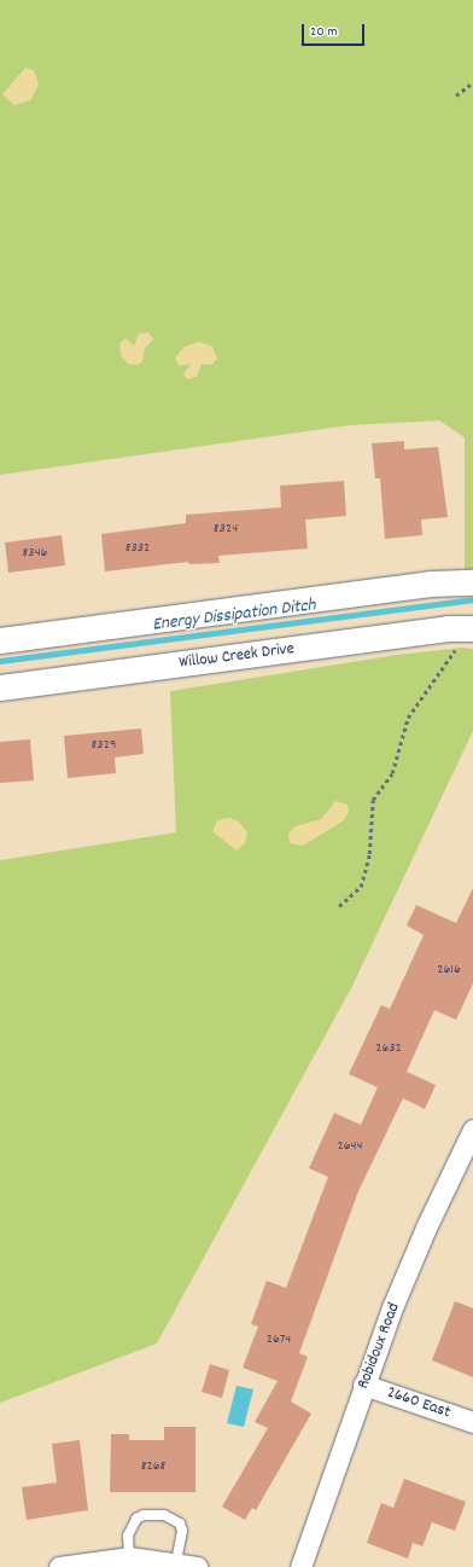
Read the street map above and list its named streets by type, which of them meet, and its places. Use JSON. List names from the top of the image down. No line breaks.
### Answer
{"streets":{"street":["Willow Creek Drive","Robidoux Road","2660 East"]},"crossings":[["Robidoux Road","2660 East"]],"water":["Energy Dissipation Ditch"],"house_numbers":["8324","8332","8346","8329","2616","2632","2644","2674","8268"],"scale_bar":"20 m"}
